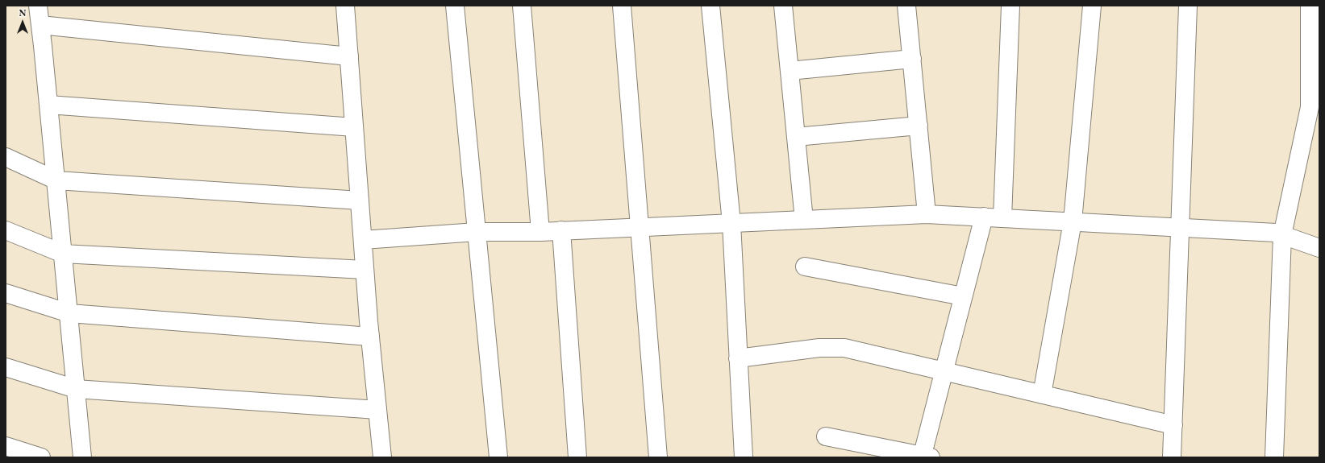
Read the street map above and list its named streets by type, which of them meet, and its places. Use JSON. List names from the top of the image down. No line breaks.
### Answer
{"north":"top"}
